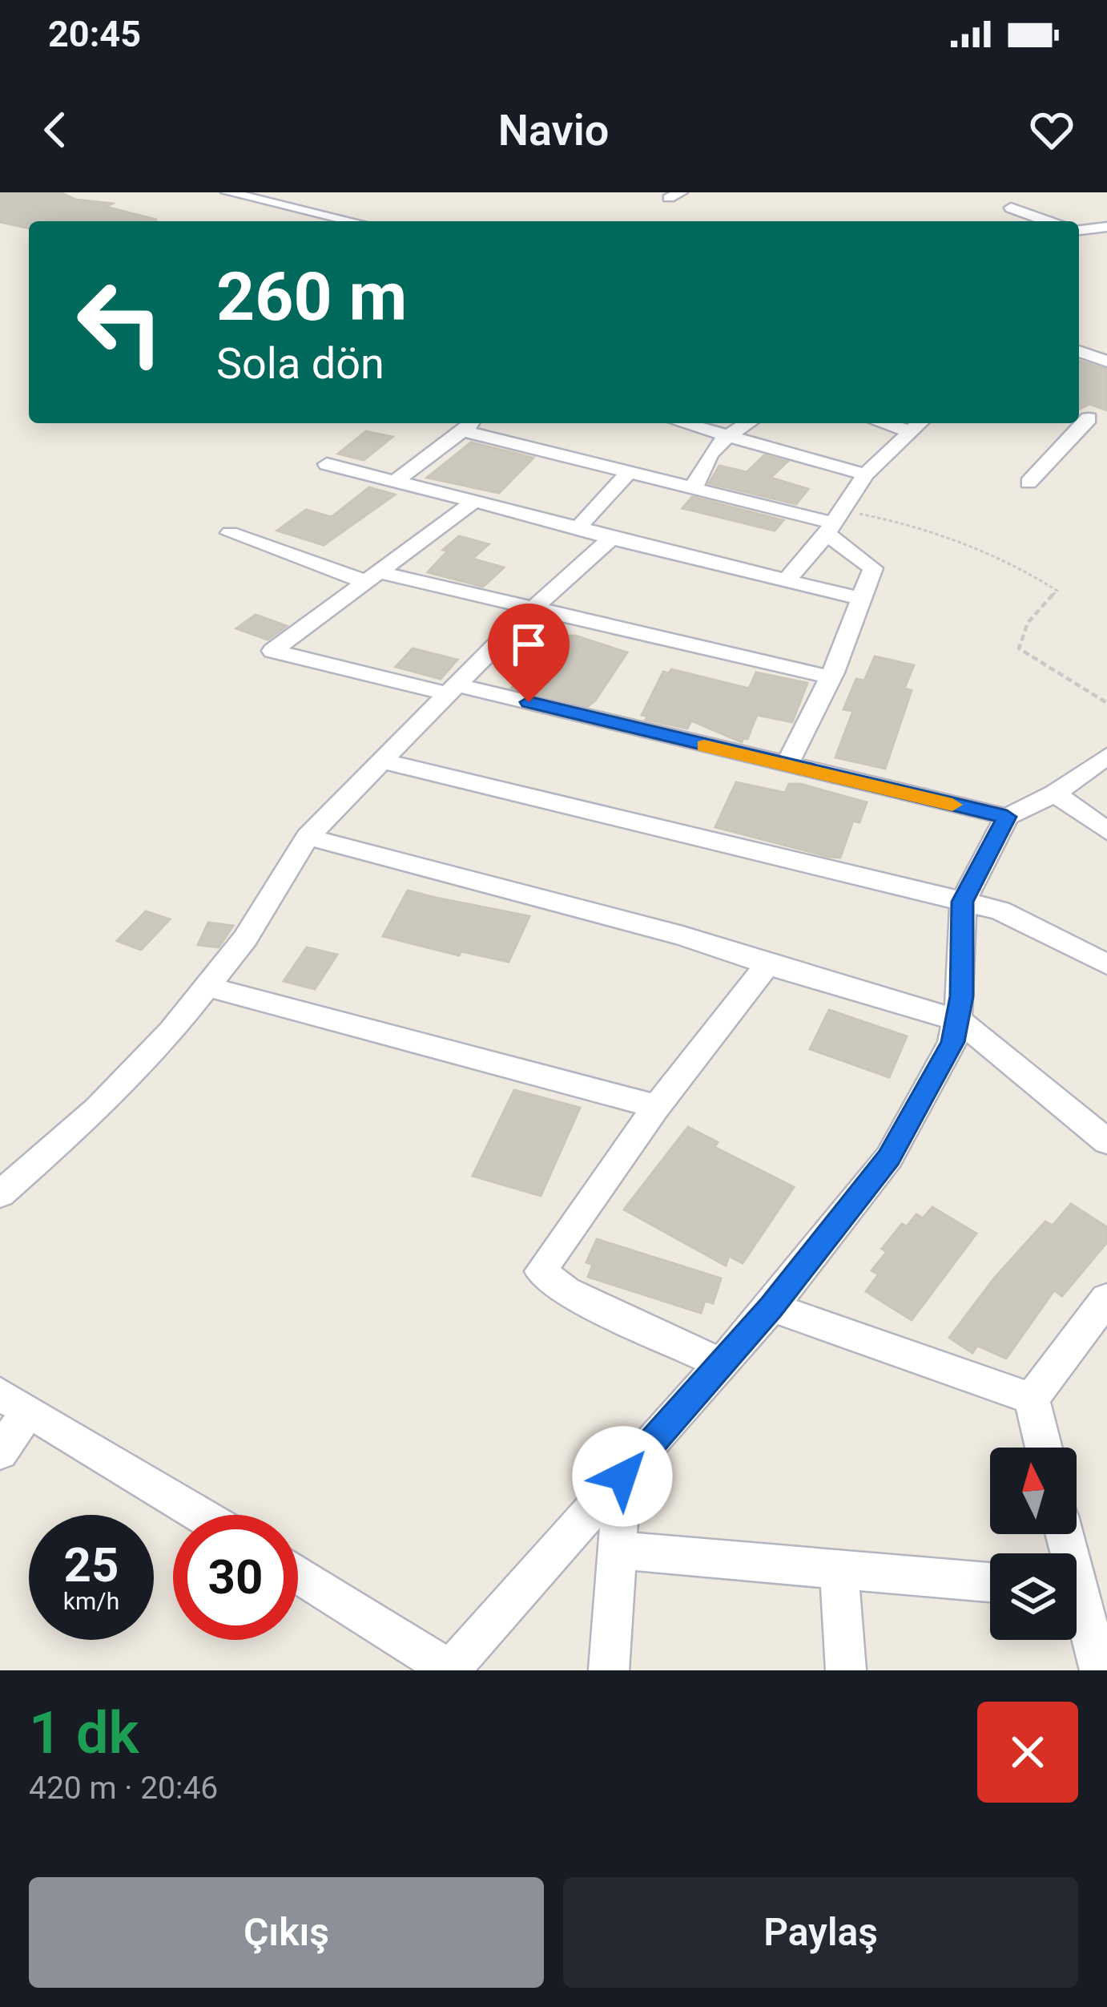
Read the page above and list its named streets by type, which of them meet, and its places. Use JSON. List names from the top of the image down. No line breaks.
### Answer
{"north":"top","page":{"status":"20:45","header":"Navio","turn":["260 m","Sola dön"],"speed":"25 km/h","limit":"30","heading":["1 dk","420 m · 20:46"],"buttons":["Çıkış","Paylaş"]}}
